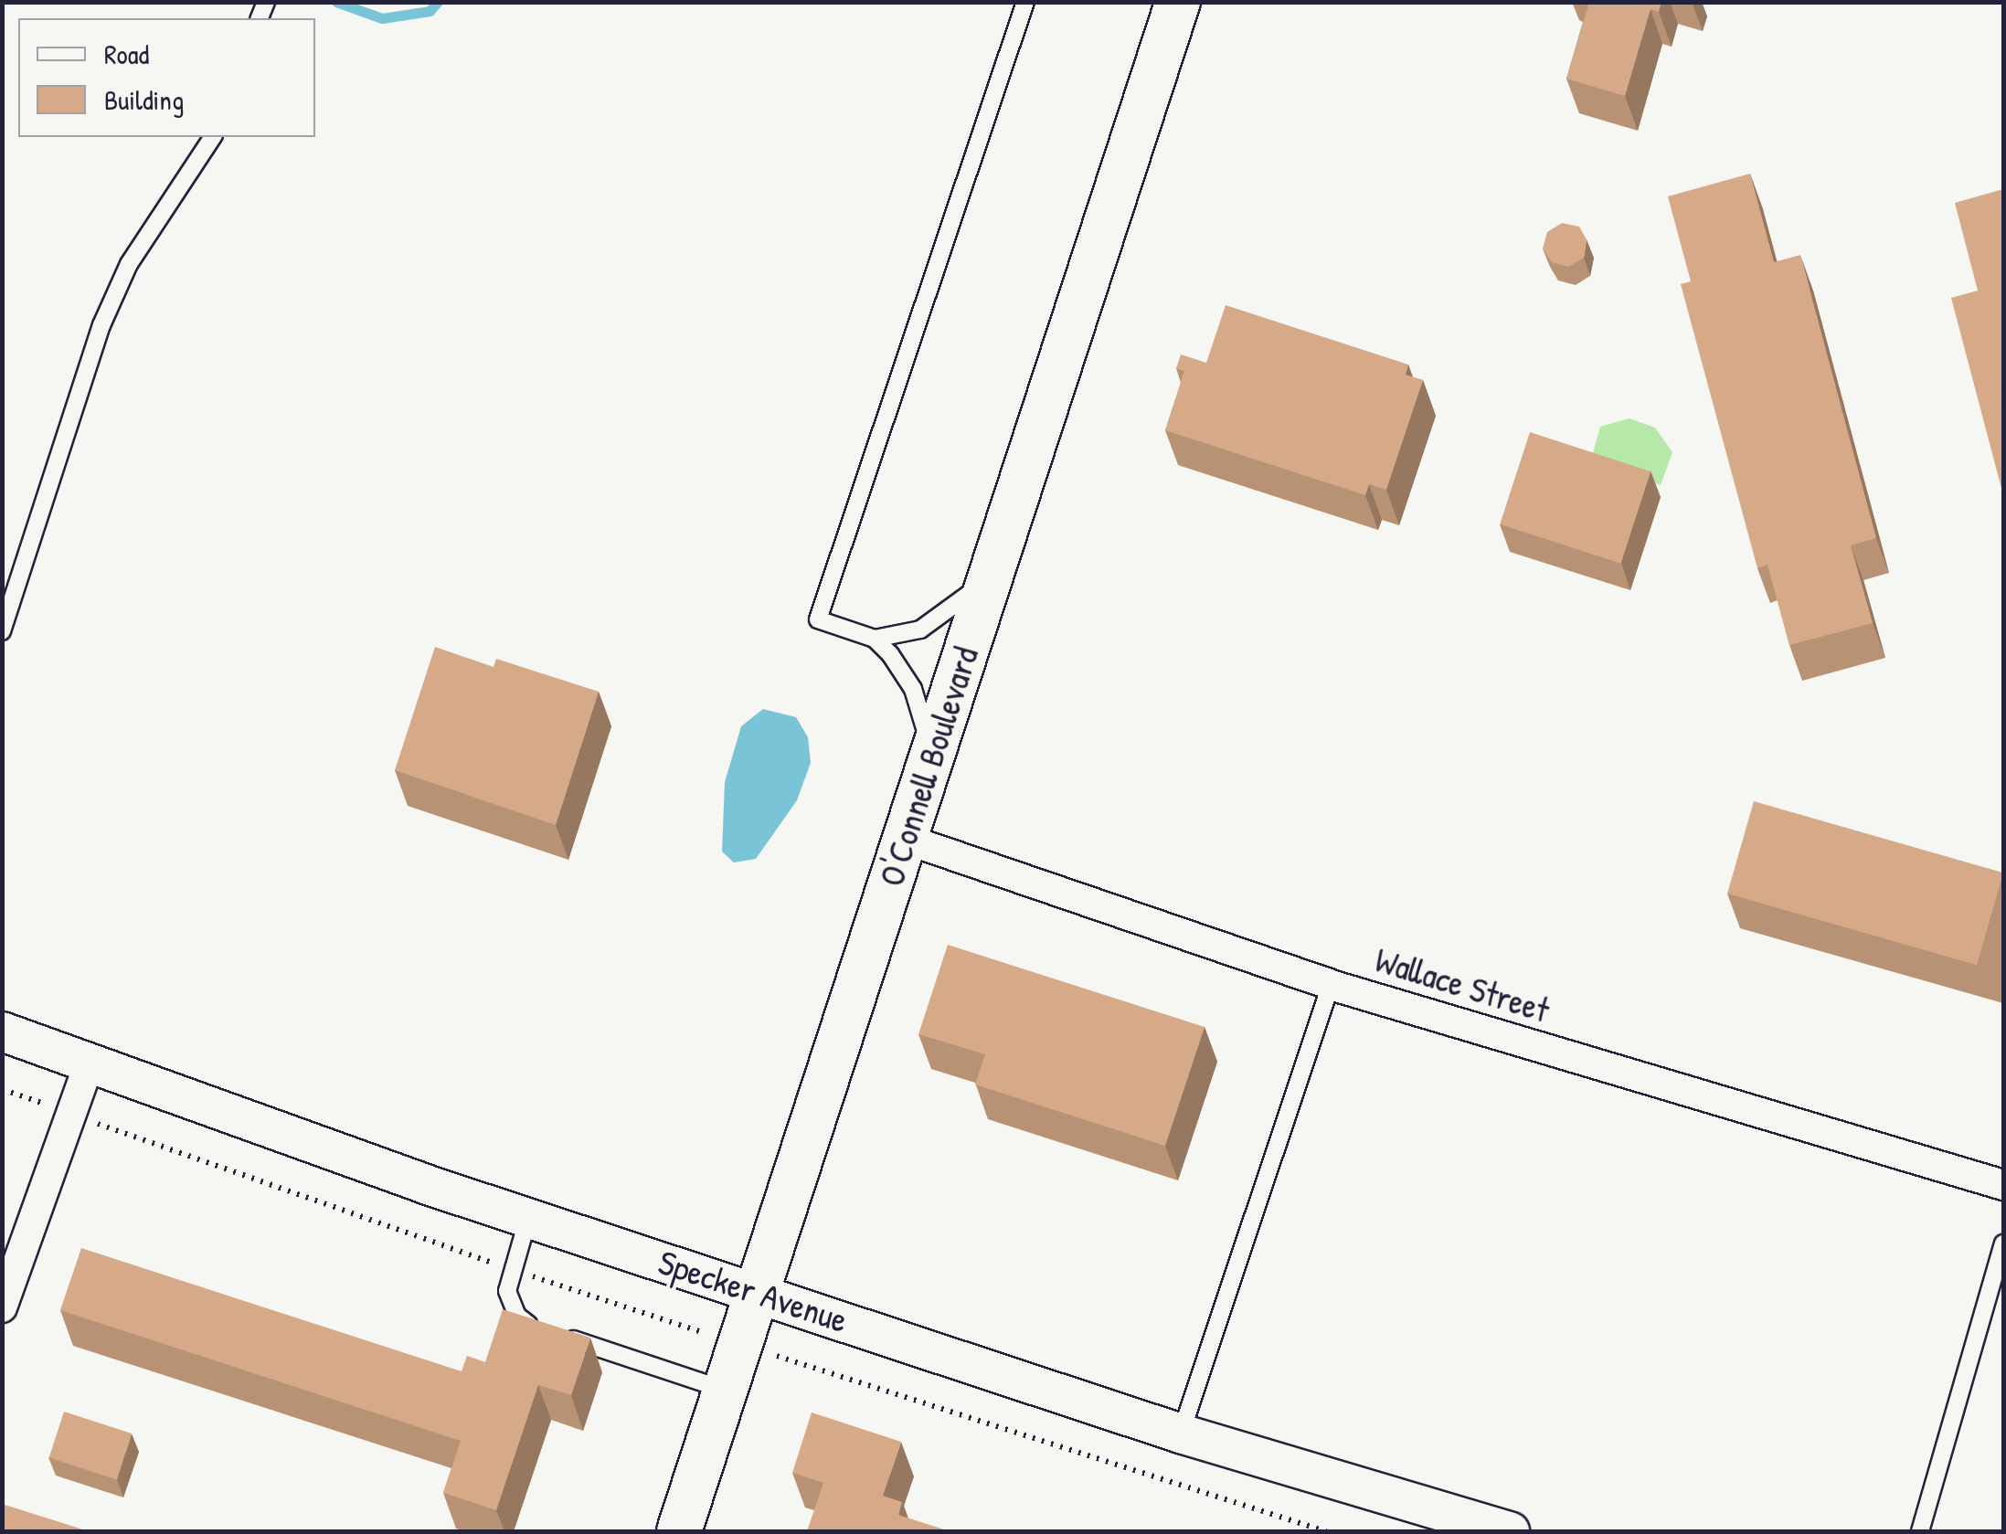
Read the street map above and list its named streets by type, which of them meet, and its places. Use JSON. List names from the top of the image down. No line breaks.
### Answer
{"streets":{"main road":["O'Connell Boulevard"],"street":["Wallace Street","Specker Avenue"]},"crossings":[["O'Connell Boulevard","Wallace Street"],["O'Connell Boulevard","Specker Avenue"]],"legend":["Road","Building"]}
